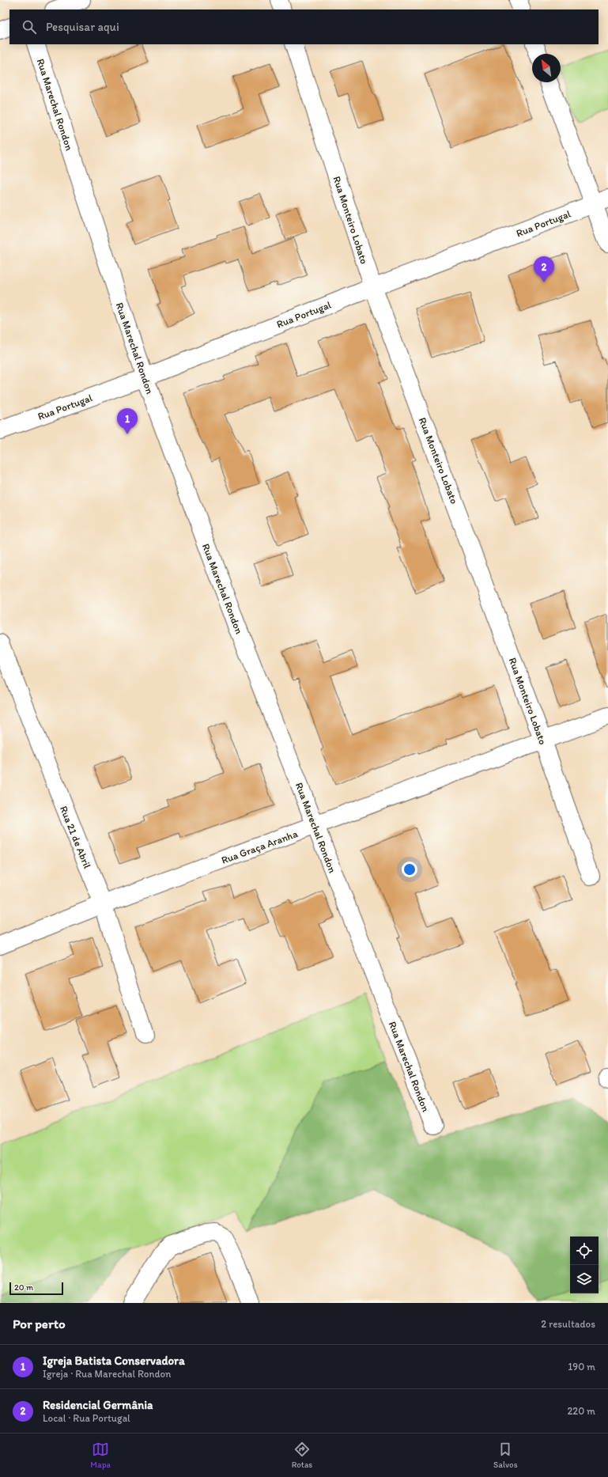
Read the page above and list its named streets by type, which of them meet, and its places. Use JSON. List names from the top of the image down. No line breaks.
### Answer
{"streets":{"street":["Rua Marechal Rondon","Rua Monteiro Lobato","Rua Portugal","Rua 21 de Abril","Rua Graça Aranha"]},"crossings":[["Rua Marechal Rondon","Rua Portugal"],["Rua Marechal Rondon","Rua Graça Aranha"],["Rua Monteiro Lobato","Rua Portugal"],["Rua Monteiro Lobato","Rua Graça Aranha"],["Rua 21 de Abril","Rua Graça Aranha"]],"scale_bar":"20 m","north":"top left","page":{"search":"Pesquisar aqui","pins":["2","1"],"scale":"20 m","heading":["Por perto","2 resultados"],"list":[{"mark":"1","name":"Igreja Batista Conservadora","note":"Igreja · Rua Marechal Rondon","value":"190 m"},{"mark":"2","name":"Residencial Germânia","note":"Local · Rua Portugal","value":"220 m"}],"nav":["Mapa","Rotas","Salvos"]}}
